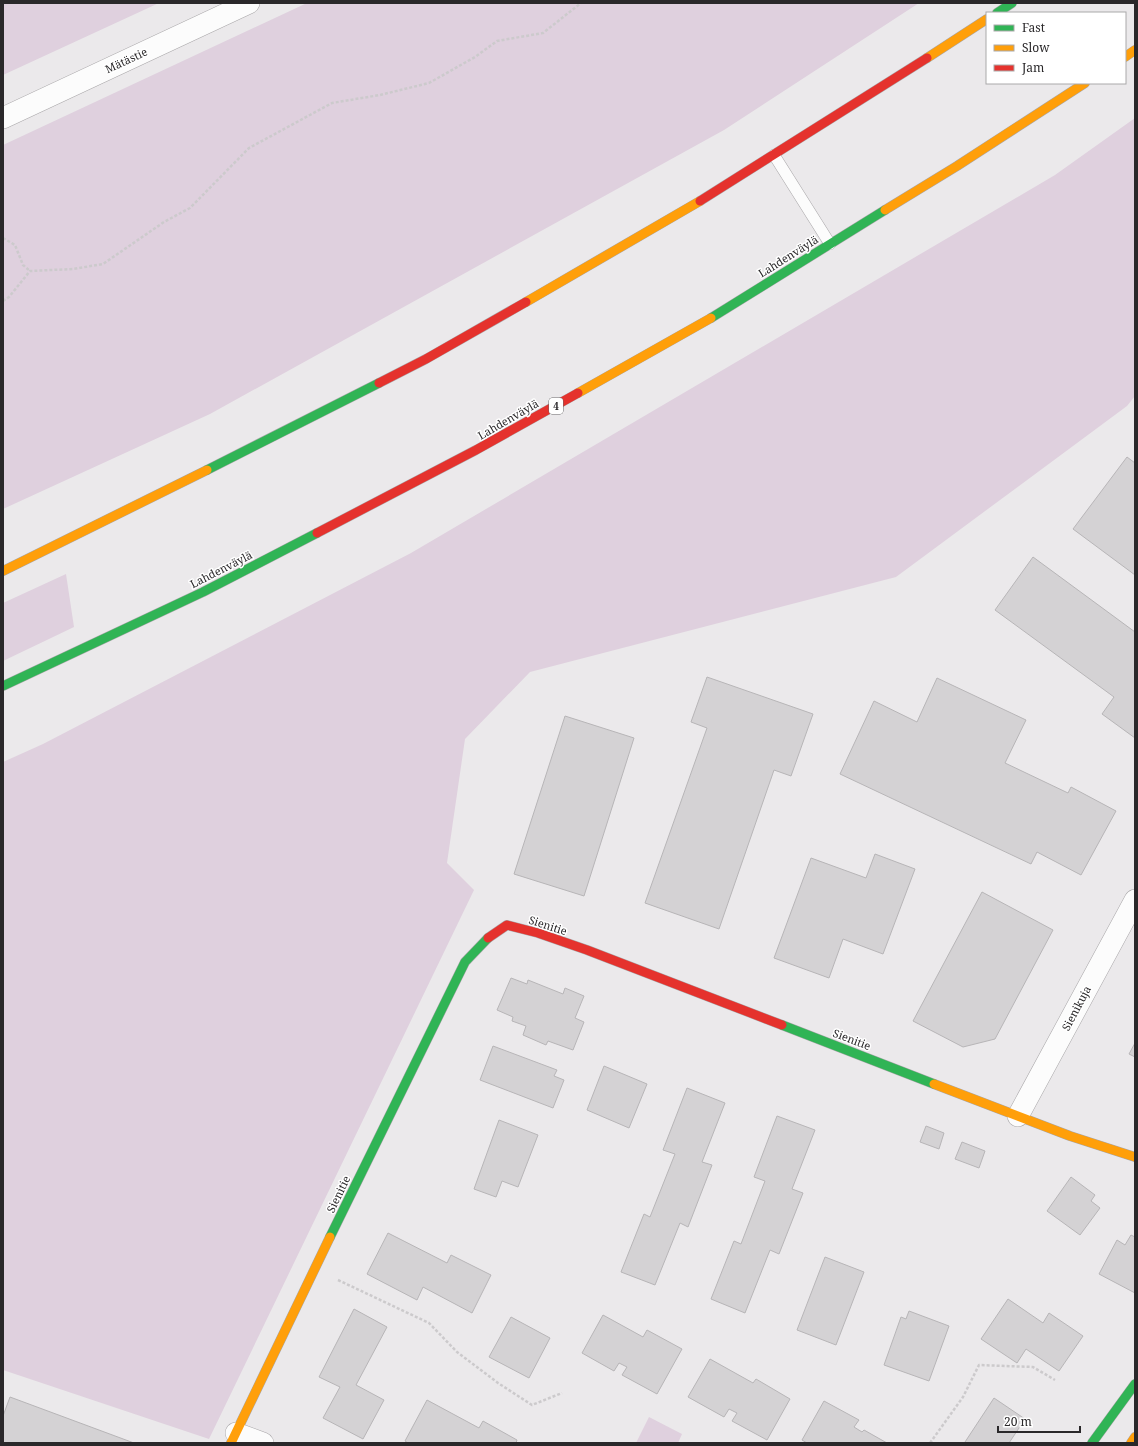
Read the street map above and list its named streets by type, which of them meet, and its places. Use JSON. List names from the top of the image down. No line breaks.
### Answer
{"streets":{"main road":["Lahdenväylä","4","Sienitie"],"street":["Mätästie","Sienikuja"]},"crossings":[["Sienitie","Sienikuja"]],"legend":["Fast","Slow","Jam"],"scale_bar":"20 m"}
